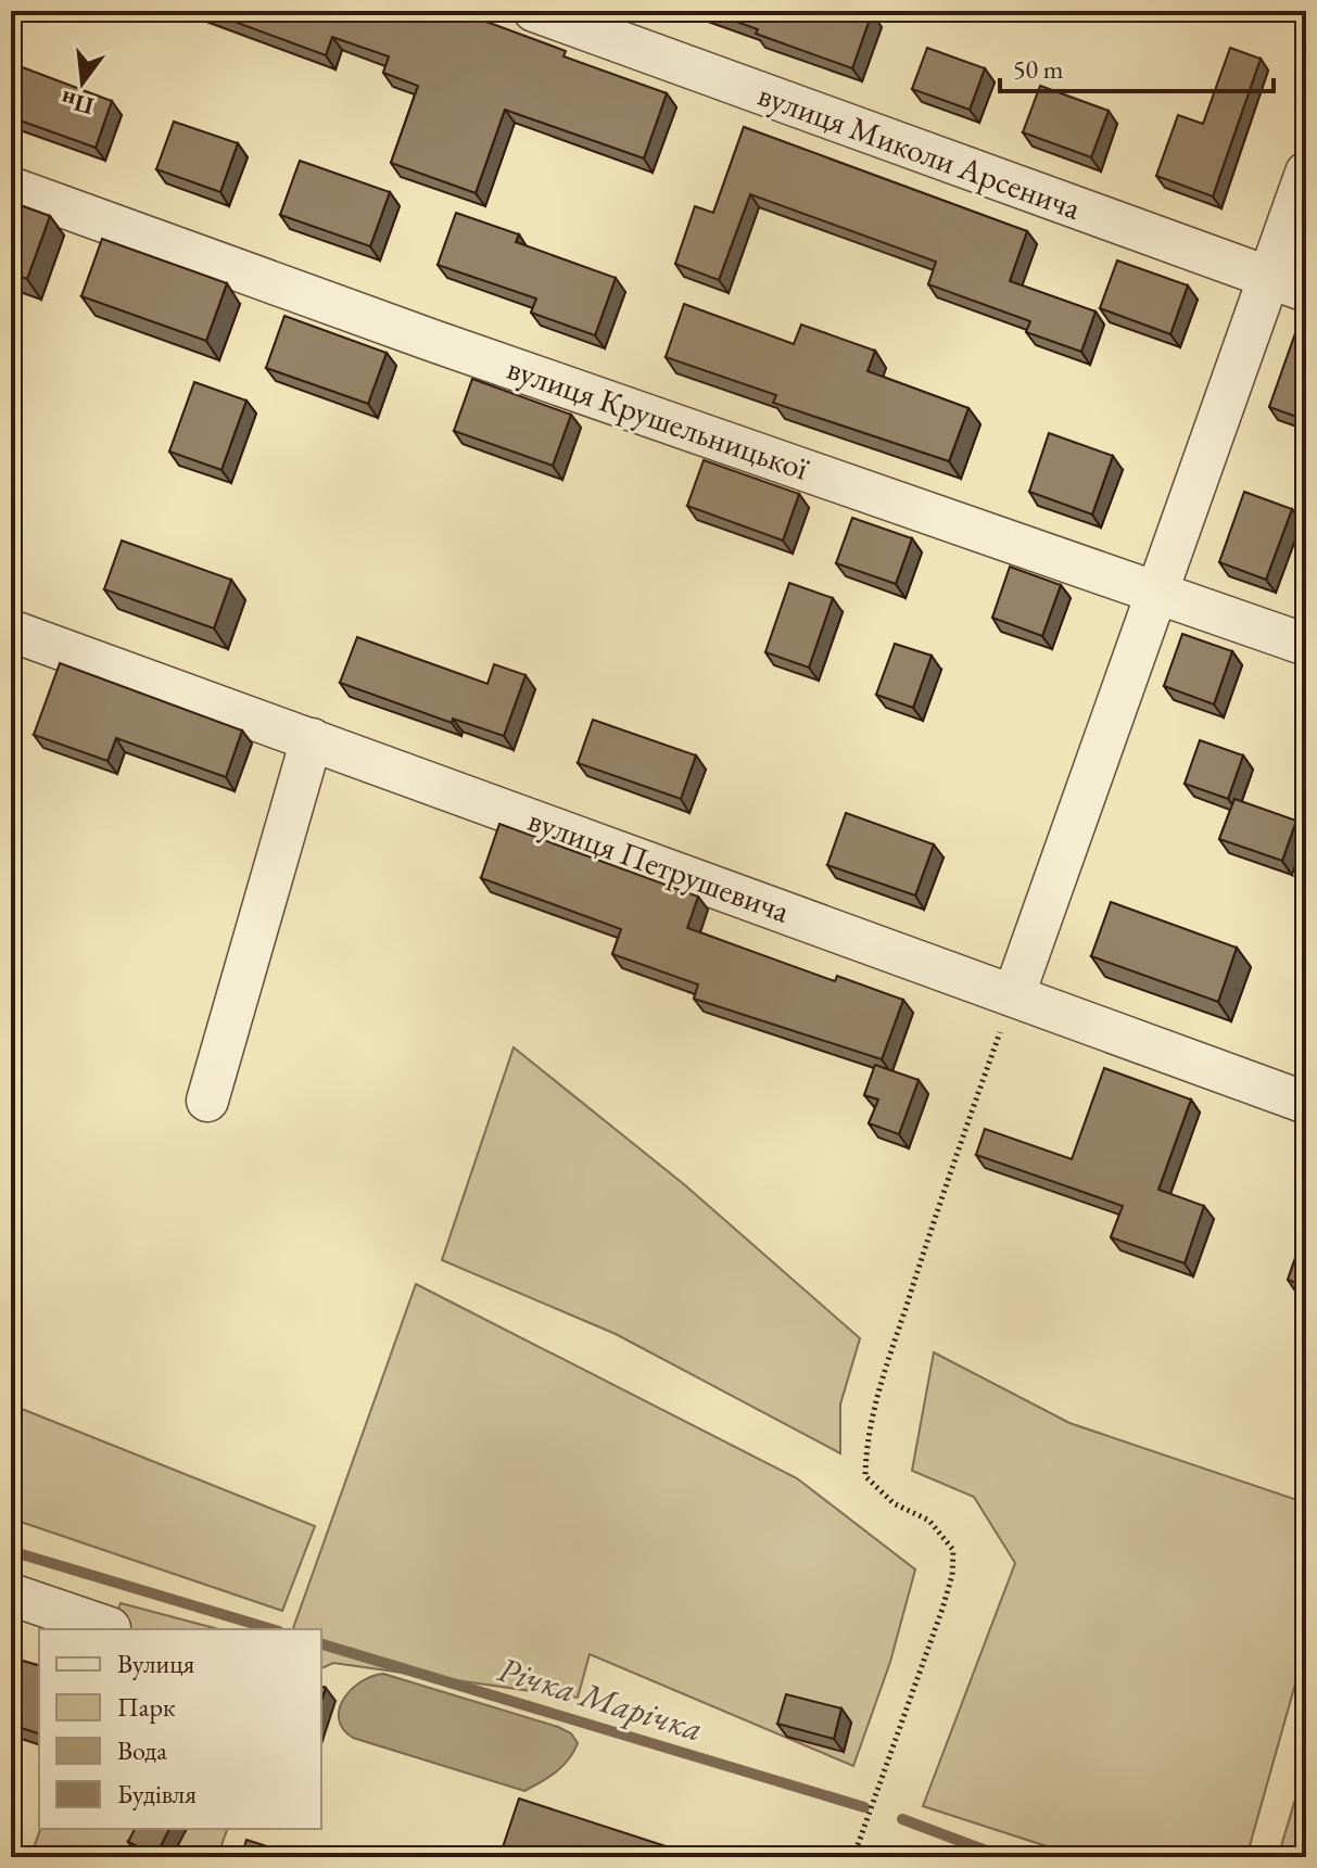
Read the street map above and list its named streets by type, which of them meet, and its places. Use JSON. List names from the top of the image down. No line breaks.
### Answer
{"streets":{"street":["вулиця Миколи Арсенича","вулиця Крушельницької","вулиця Петрушевича"]},"water":["Річка Марічка"],"legend":["Вулиця","Парк","Вода","Будівля"],"scale_bar":"50 m","north":"bottom"}
